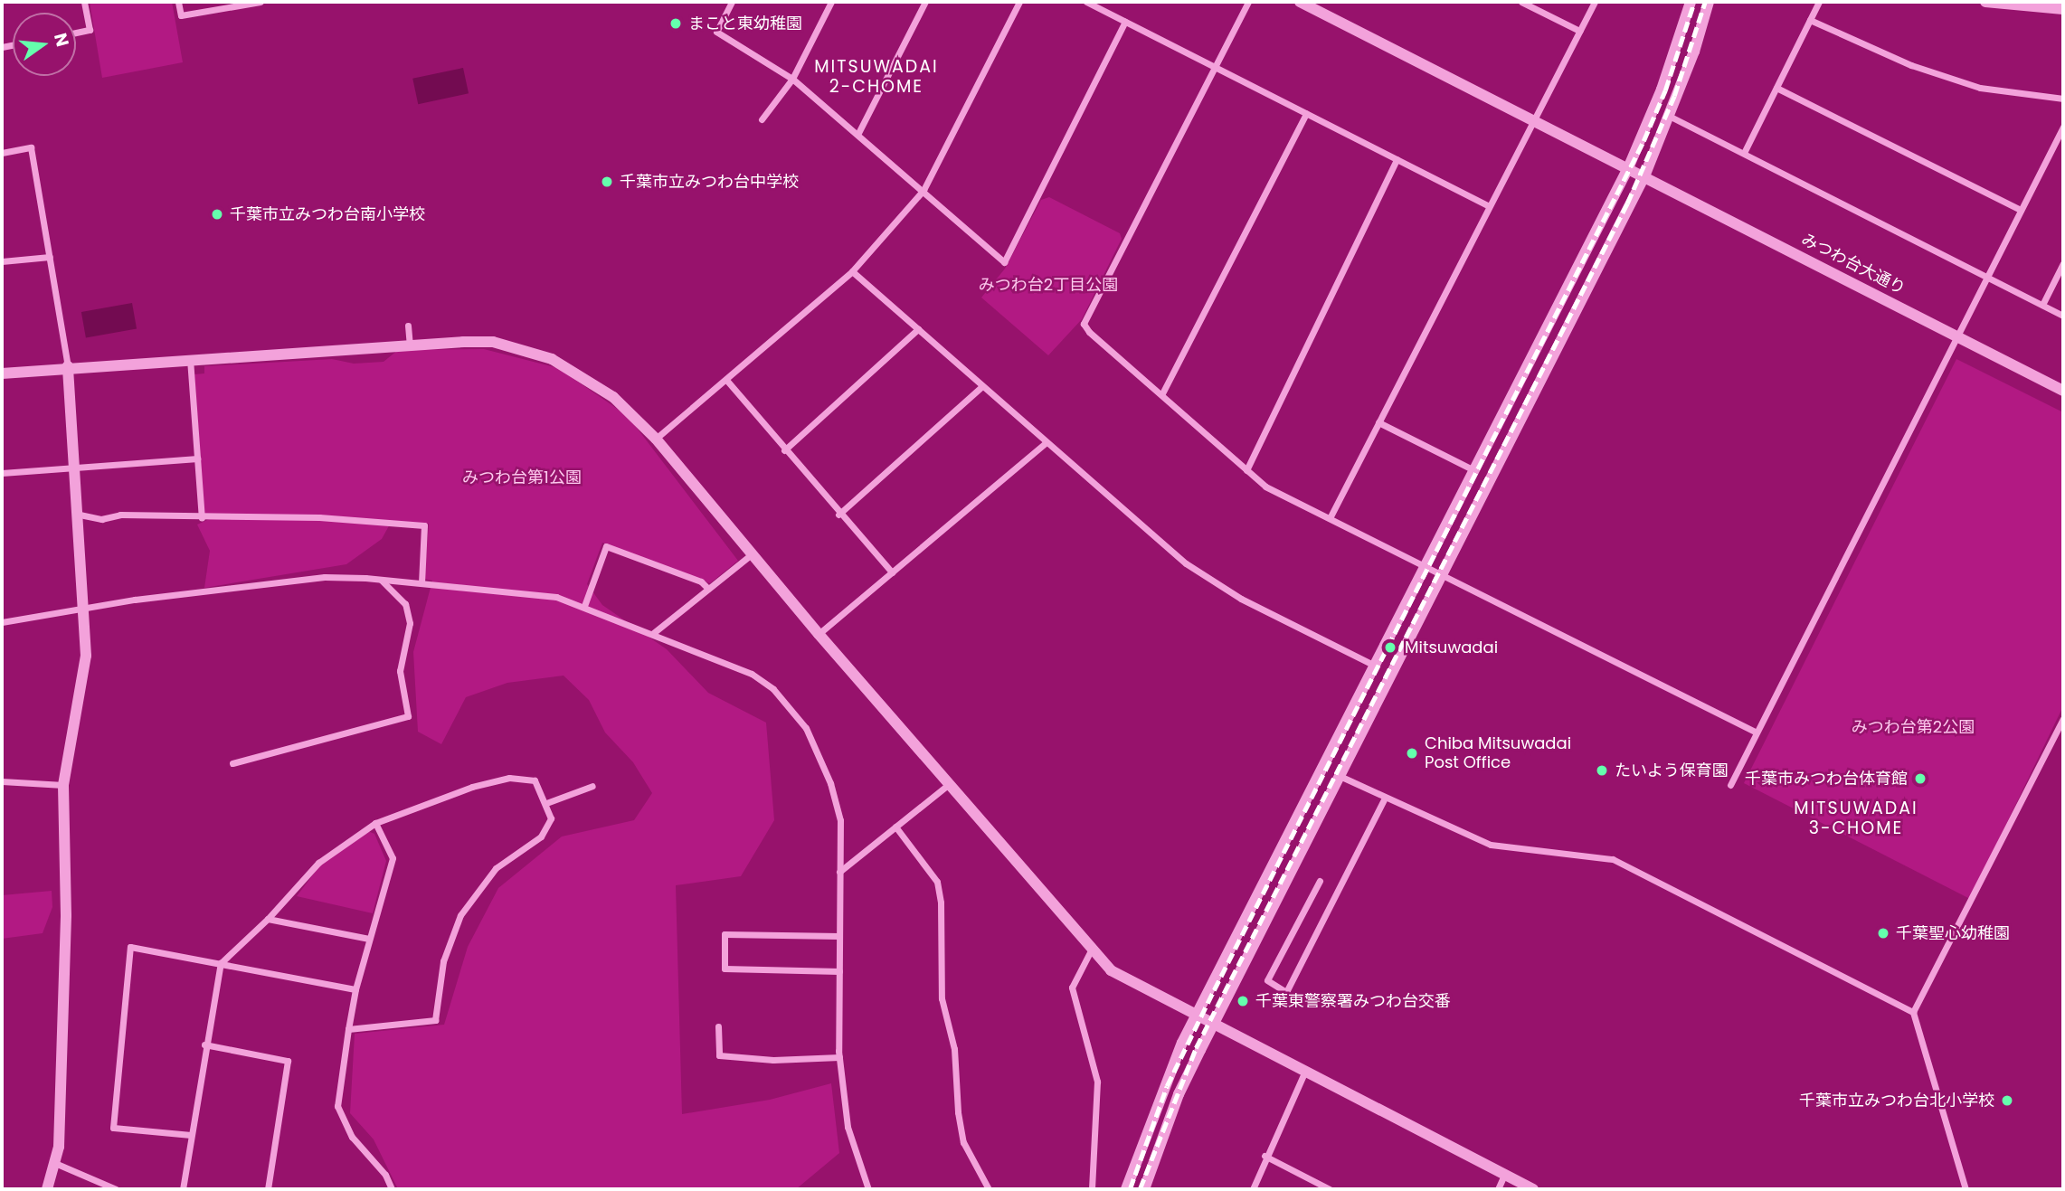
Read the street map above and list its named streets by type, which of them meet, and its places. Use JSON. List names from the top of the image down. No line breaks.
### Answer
{"streets":{"street":["みつわ台大通り"]},"districts":["MITSUWADAI 2-CHOME","MITSUWADAI 3-CHOME"],"parks":["みつわ台2丁目公園","みつわ台第1公園","みつわ台第2公園"],"places":["まこと東幼稚園","千葉市立みつわ台中学校","千葉市立みつわ台南小学校","Mitsuwadai","Chiba Mitsuwadai Post Office","たいよう保育園","千葉市みつわ台体育館","千葉聖心幼稚園","千葉東警察署みつわ台交番","千葉市立みつわ台北小学校"],"north":"right"}
